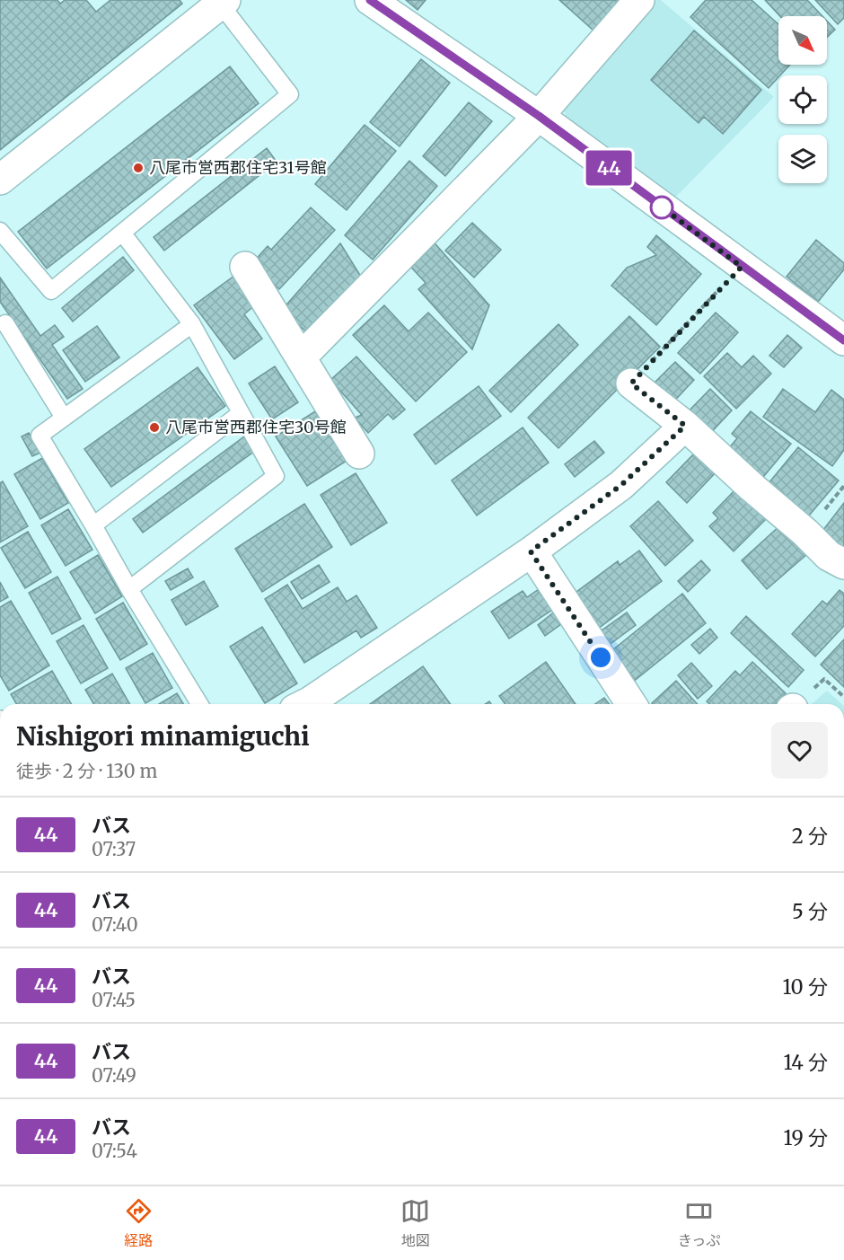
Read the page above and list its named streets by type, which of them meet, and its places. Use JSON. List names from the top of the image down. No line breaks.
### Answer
{"places":["八尾市営西郡住宅31号館","八尾市営西郡住宅30号館"],"lines":["bus line 44"],"north":"bottom right","page":{"on_map":"44","heading":["Nishigori minamiguchi","徒歩 · 2 分 · 130 m"],"list":[{"mark":"44","name":"バス","note":"07:37","value":"2 分"},{"mark":"44","name":"バス","note":"07:40","value":"5 分"},{"mark":"44","name":"バス","note":"07:45","value":"10 分"},{"mark":"44","name":"バス","note":"07:49","value":"14 分"},{"mark":"44","name":"バス","note":"07:54","value":"19 分"}],"tabs":["経路","地図","きっぷ"]}}
